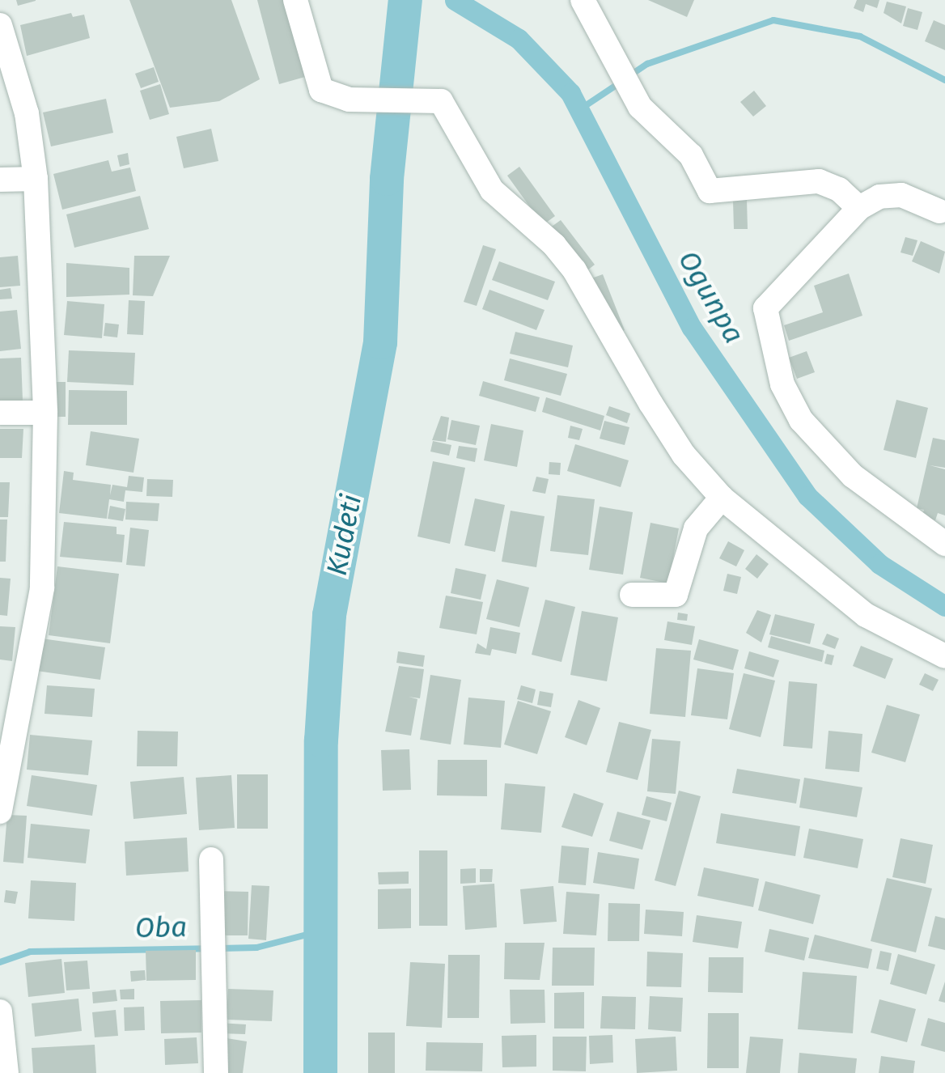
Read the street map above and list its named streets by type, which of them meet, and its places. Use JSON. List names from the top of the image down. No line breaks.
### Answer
{"water":["Ogunpa","Kudeti","Oba"]}
